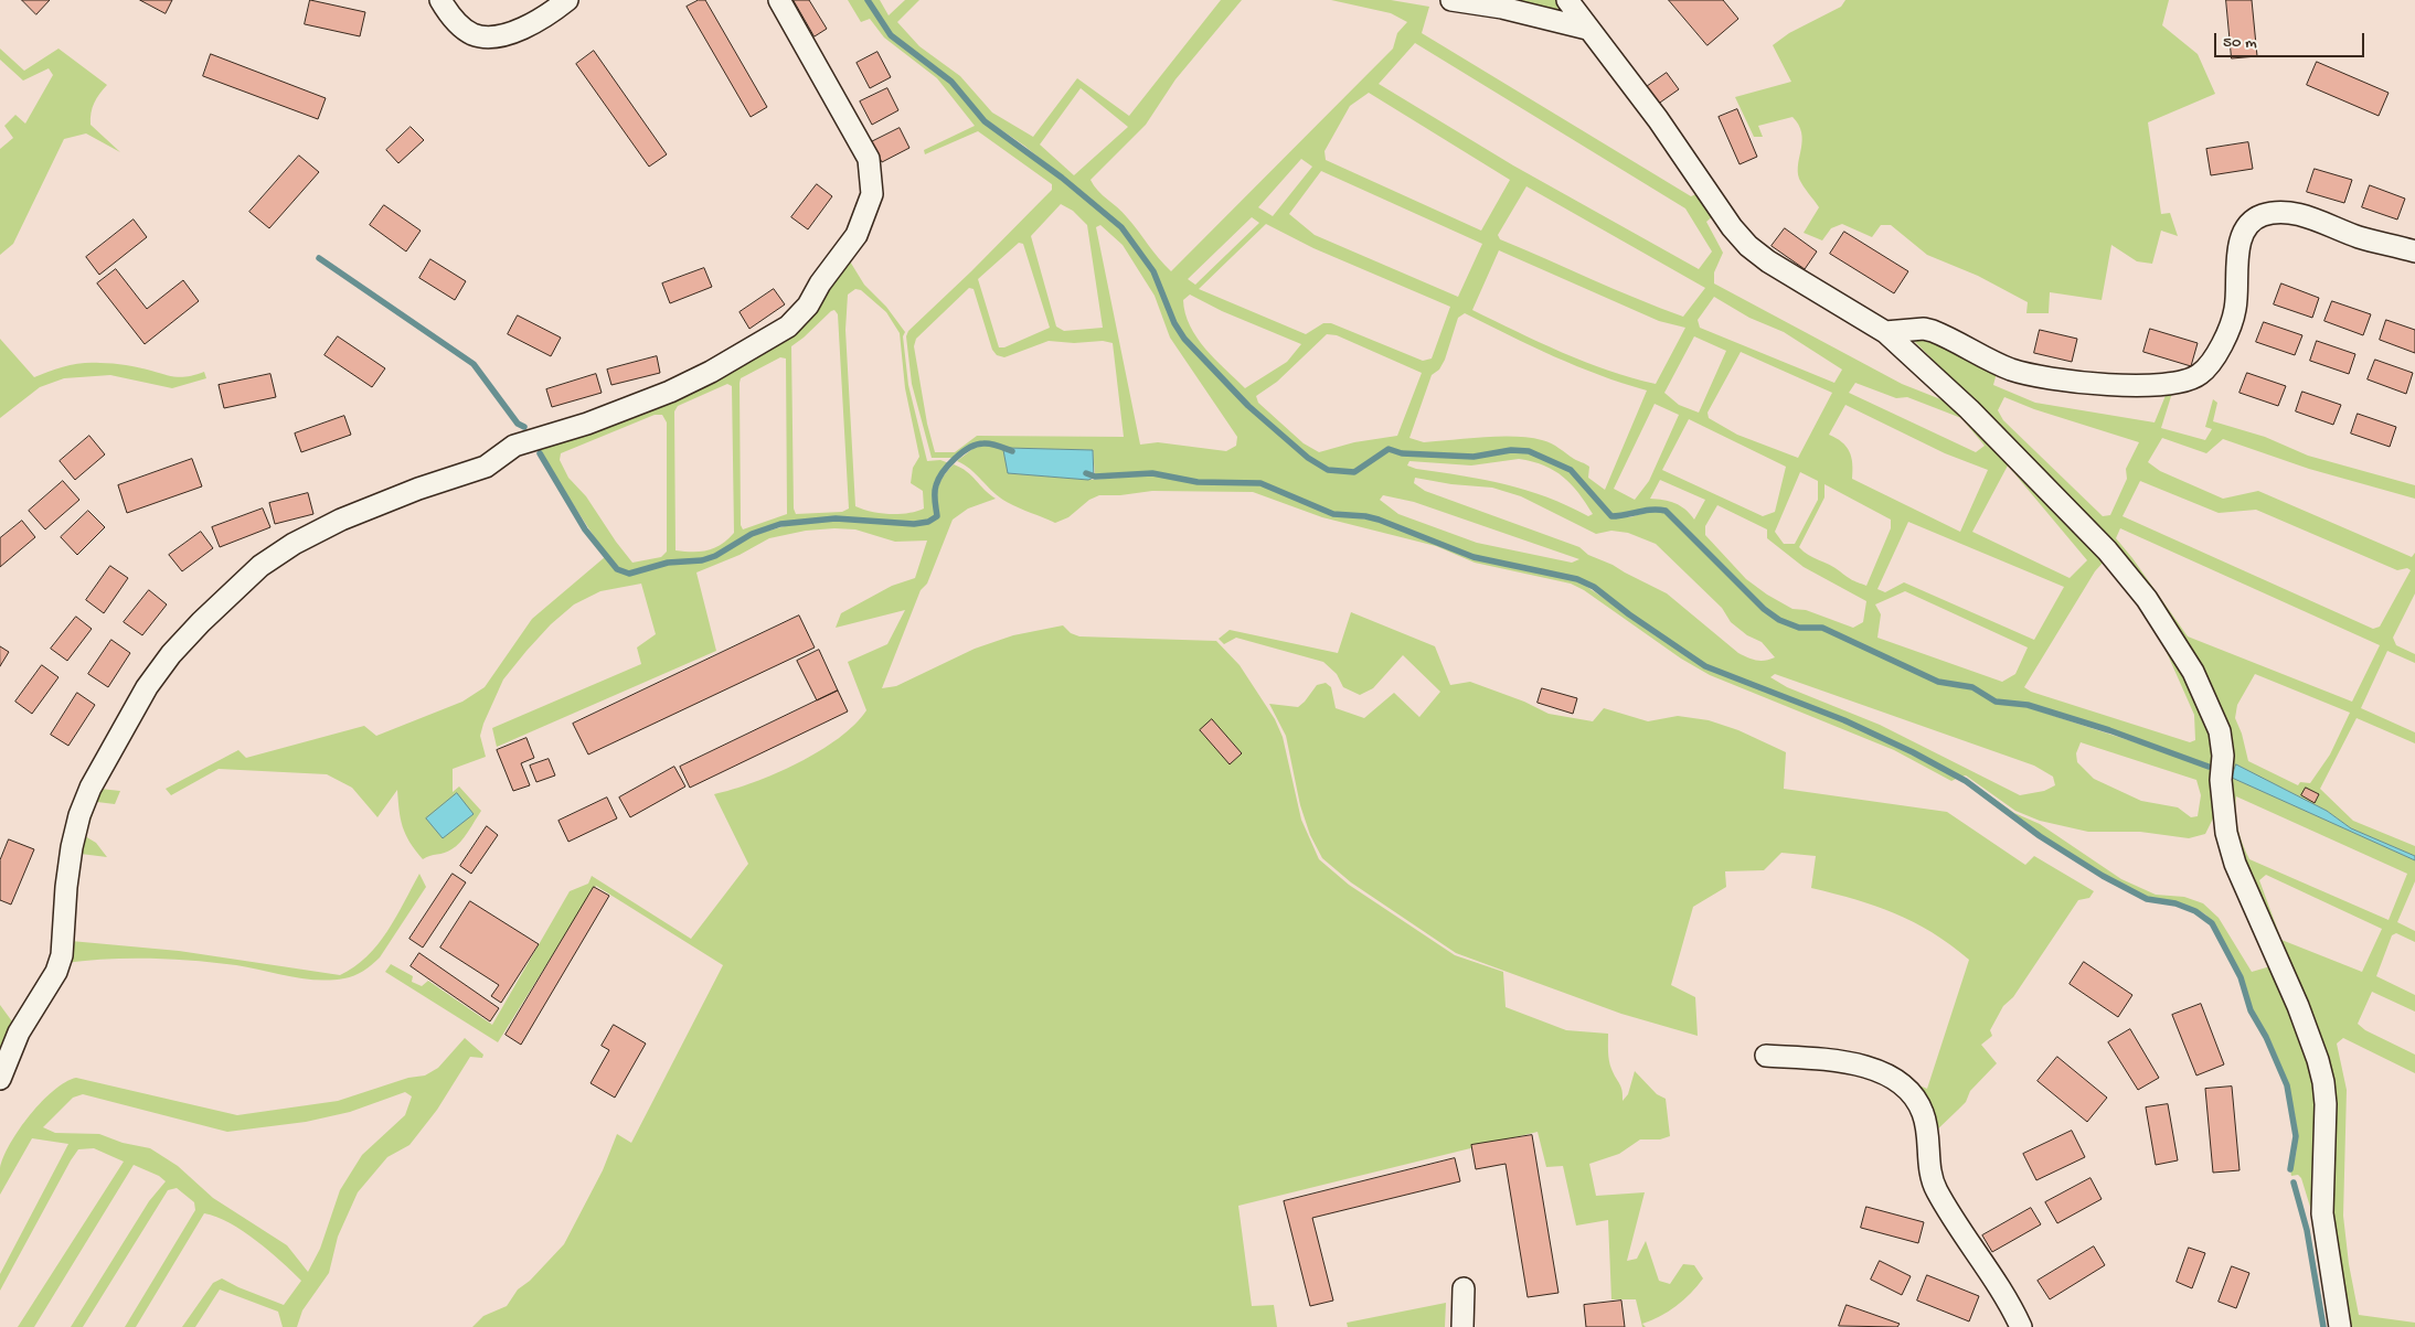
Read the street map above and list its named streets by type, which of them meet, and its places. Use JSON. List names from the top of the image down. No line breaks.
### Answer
{"scale_bar":"50 m"}
